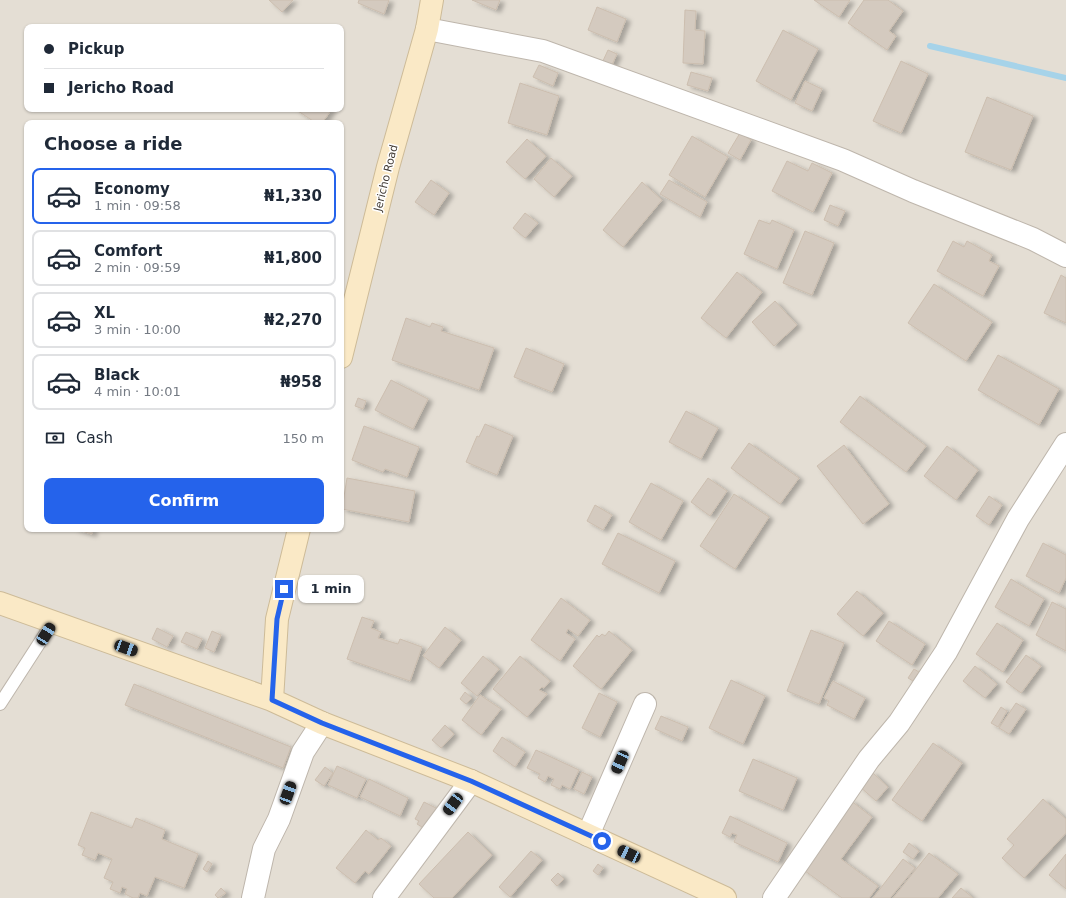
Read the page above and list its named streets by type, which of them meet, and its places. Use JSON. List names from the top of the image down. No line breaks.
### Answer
{"streets":{"main road":["Jericho Road"]},"page":{"banner":["Pickup","Jericho Road"],"heading":"Choose a ride","list":[{"name":"Economy","note":"1 min · 09:58","value":"₦1,330"},{"name":"Comfort","note":"2 min · 09:59","value":"₦1,800"},{"name":"XL","note":"3 min · 10:00","value":"₦2,270"},{"name":"Black","note":"4 min · 10:01","value":"₦958"}],"pay":["Cash","150 m"],"buttons":"Confirm","bubble":"1 min"}}
